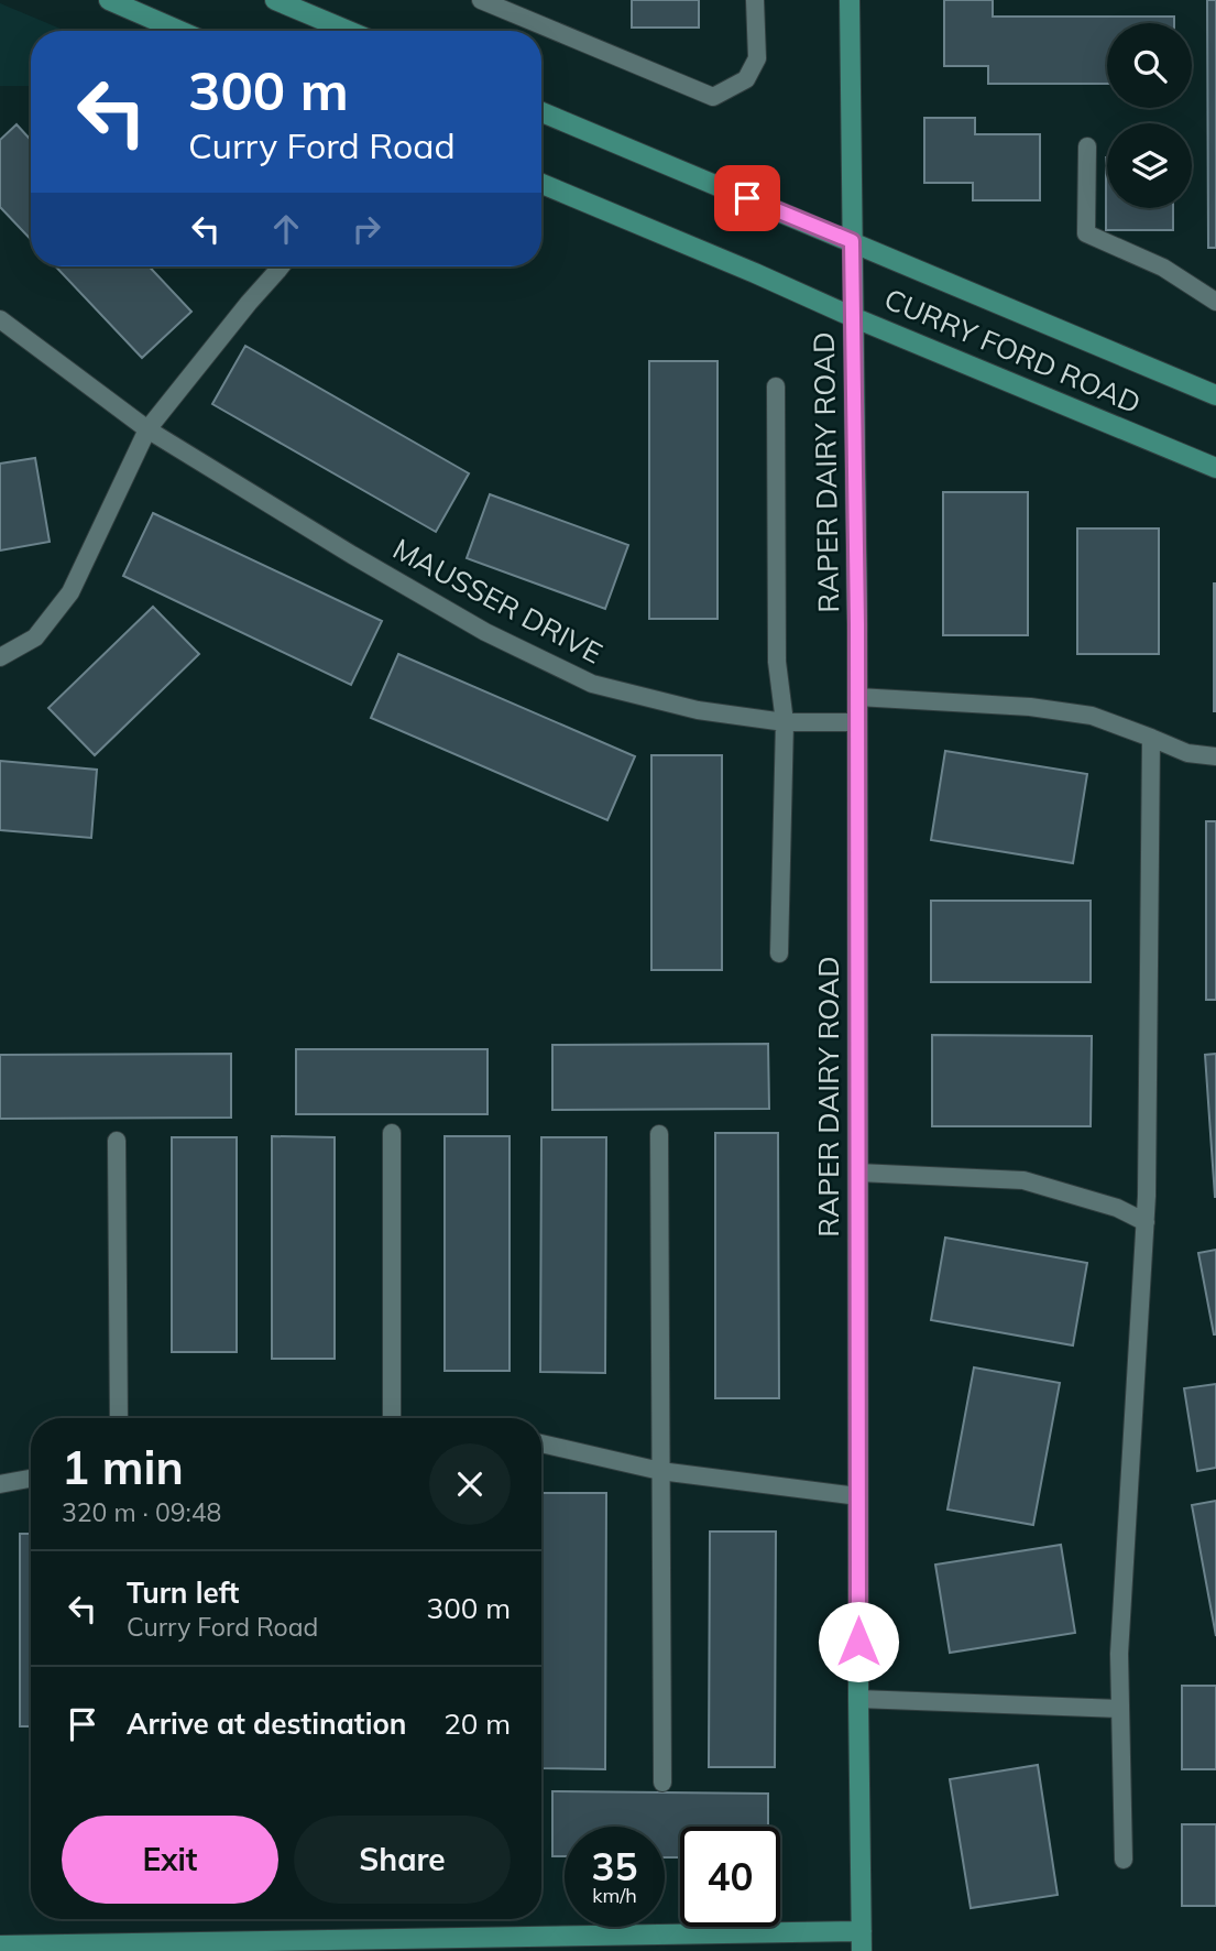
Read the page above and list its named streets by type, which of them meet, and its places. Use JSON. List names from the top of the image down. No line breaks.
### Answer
{"streets":{"street":["CURRY FORD ROAD","RAPER DAIRY ROAD"],"lane":["MAUSSER DRIVE"]},"crossings":[["CURRY FORD ROAD","RAPER DAIRY ROAD"],["RAPER DAIRY ROAD","MAUSSER DRIVE"]],"page":{"turn":["300 m","Curry Ford Road"],"heading":["1 min","320 m · 09:48"],"list":[{"name":"Turn left","note":"Curry Ford Road","value":"300 m"},{"name":"Arrive at destination","value":"20 m"}],"buttons":["Exit","Share"],"speed":"35 km/h","limit":"40"}}
